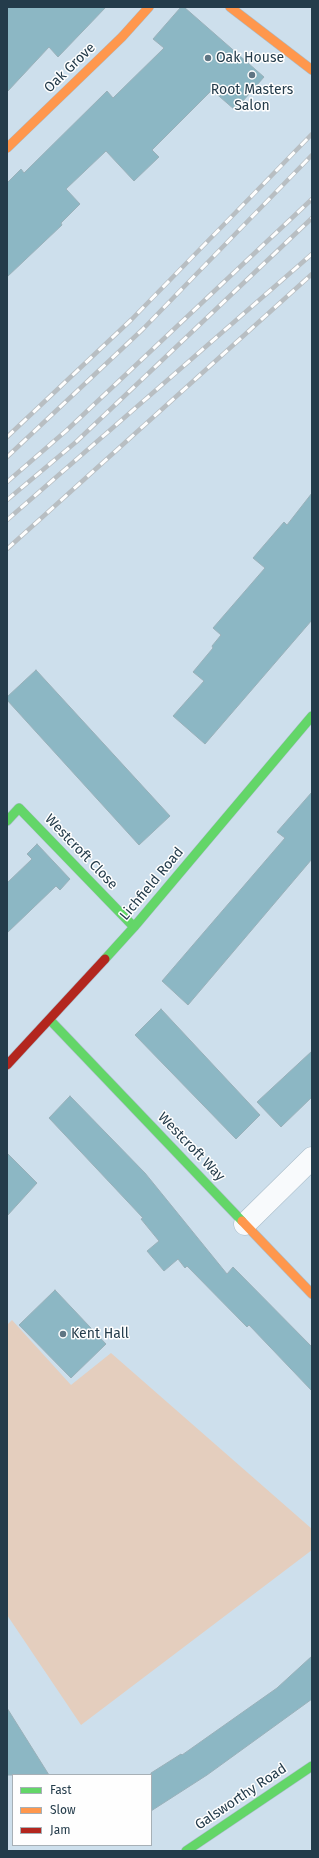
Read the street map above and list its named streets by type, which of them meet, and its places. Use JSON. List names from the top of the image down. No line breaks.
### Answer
{"streets":{"street":["Oak Grove","Westcroft Close","Lichfield Road","Westcroft Way","Galsworthy Road"]},"crossings":[["Westcroft Close","Lichfield Road"],["Lichfield Road","Westcroft Way"]],"places":["Oak House","Root Masters Salon","Kent Hall"],"legend":["Fast","Slow","Jam"]}
